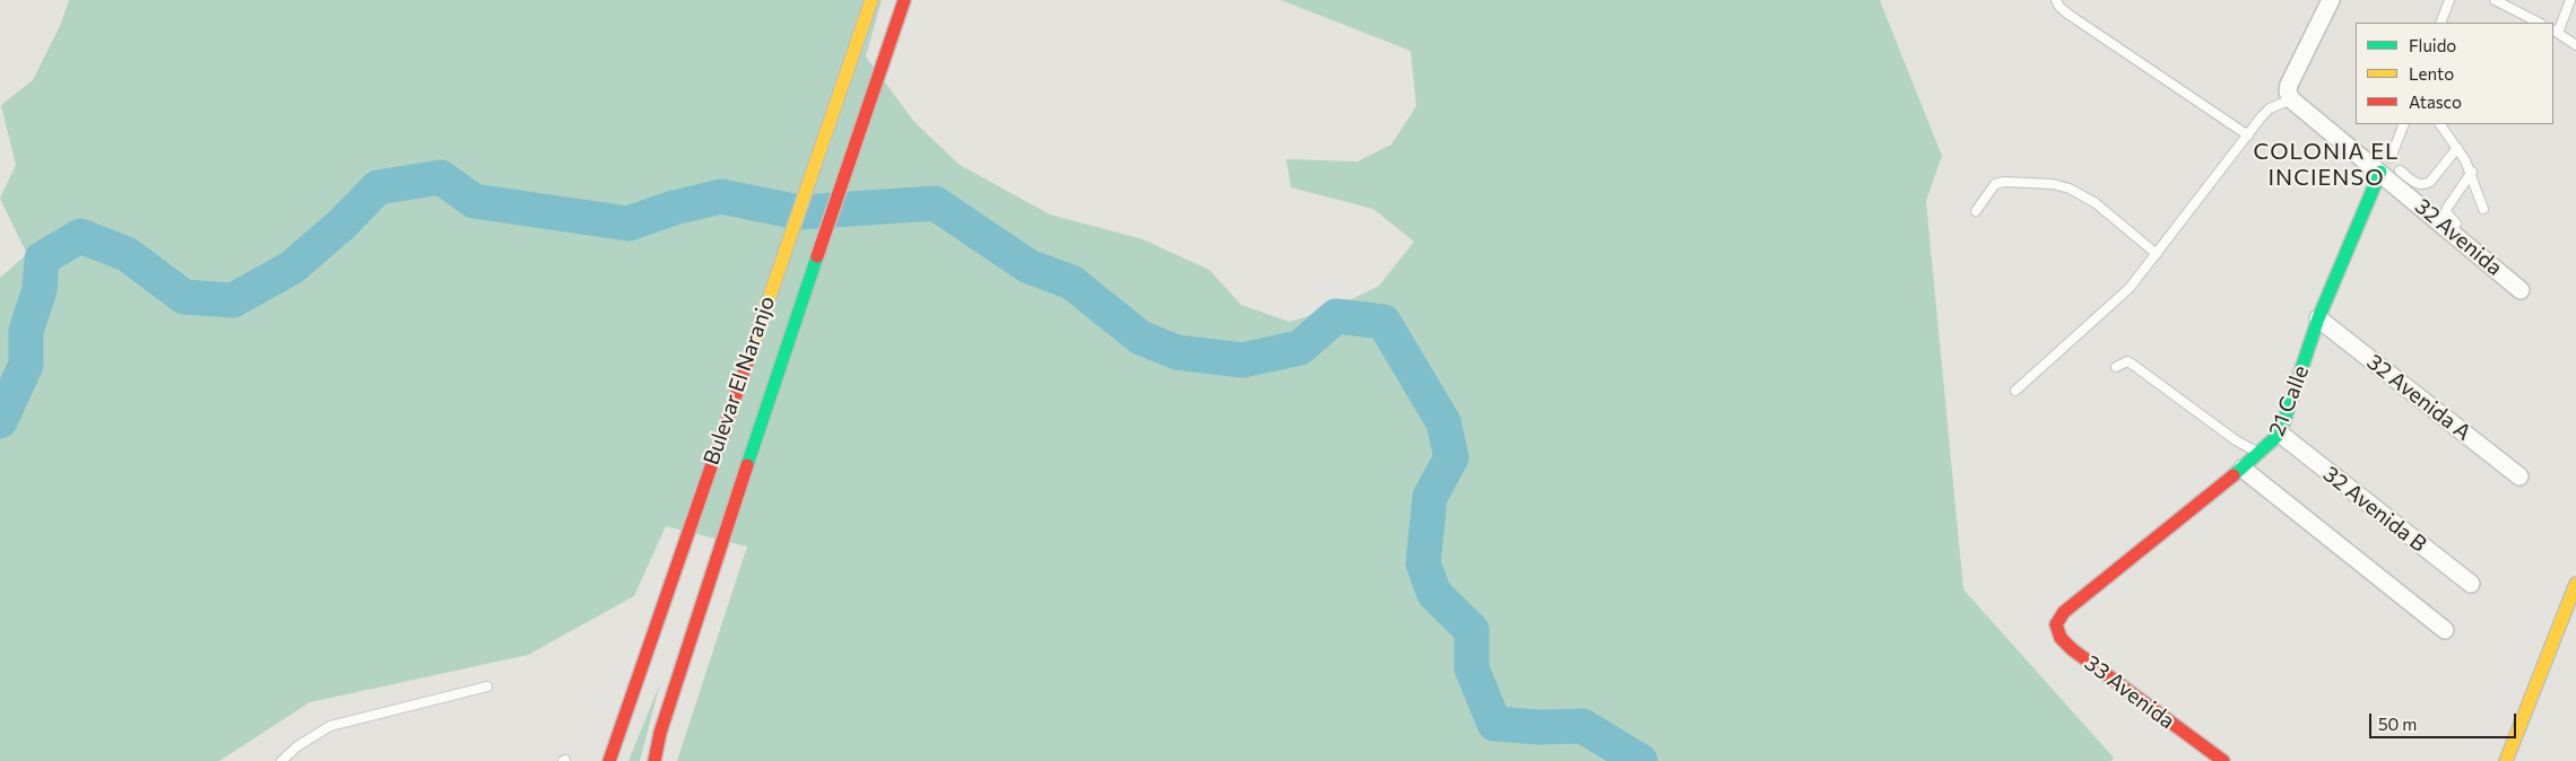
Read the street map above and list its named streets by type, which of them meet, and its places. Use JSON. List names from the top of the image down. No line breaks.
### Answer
{"streets":{"main road":["Bulevar El Naranjo","21 Calle","33 Avenida"],"street":["32 Avenida","32 Avenida A","32 Avenida B"]},"crossings":[["32 Avenida","21 Calle"],["32 Avenida A","21 Calle"],["21 Calle","32 Avenida B"],["21 Calle","33 Avenida"]],"districts":["COLONIA EL INCIENSO"],"legend":["Fluido","Lento","Atasco"],"scale_bar":"50 m"}
